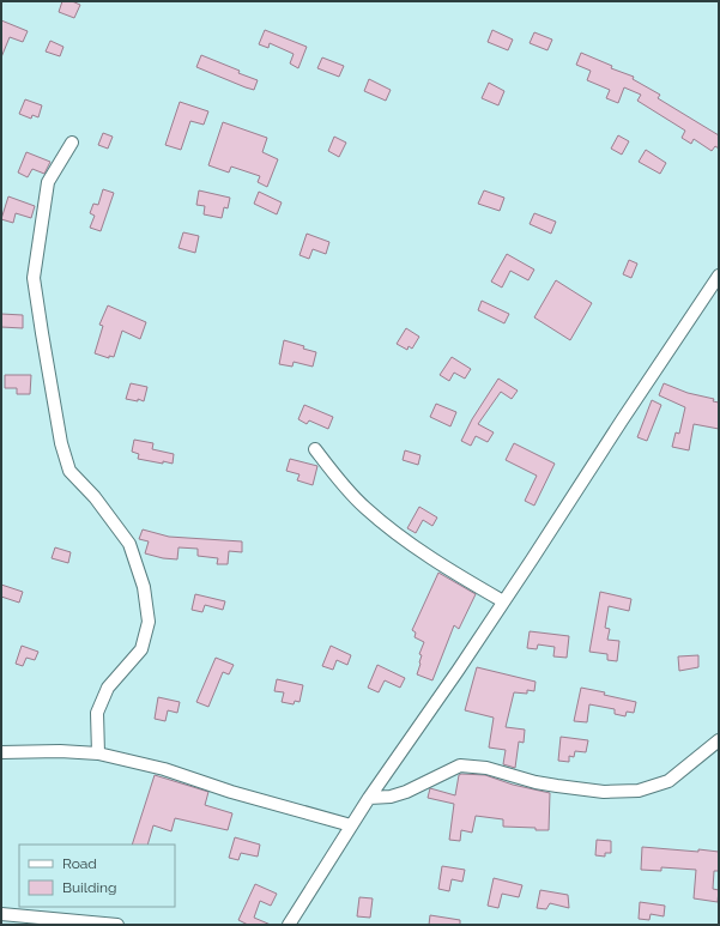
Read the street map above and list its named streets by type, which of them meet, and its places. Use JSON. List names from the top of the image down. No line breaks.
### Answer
{"legend":["Road","Building"]}
